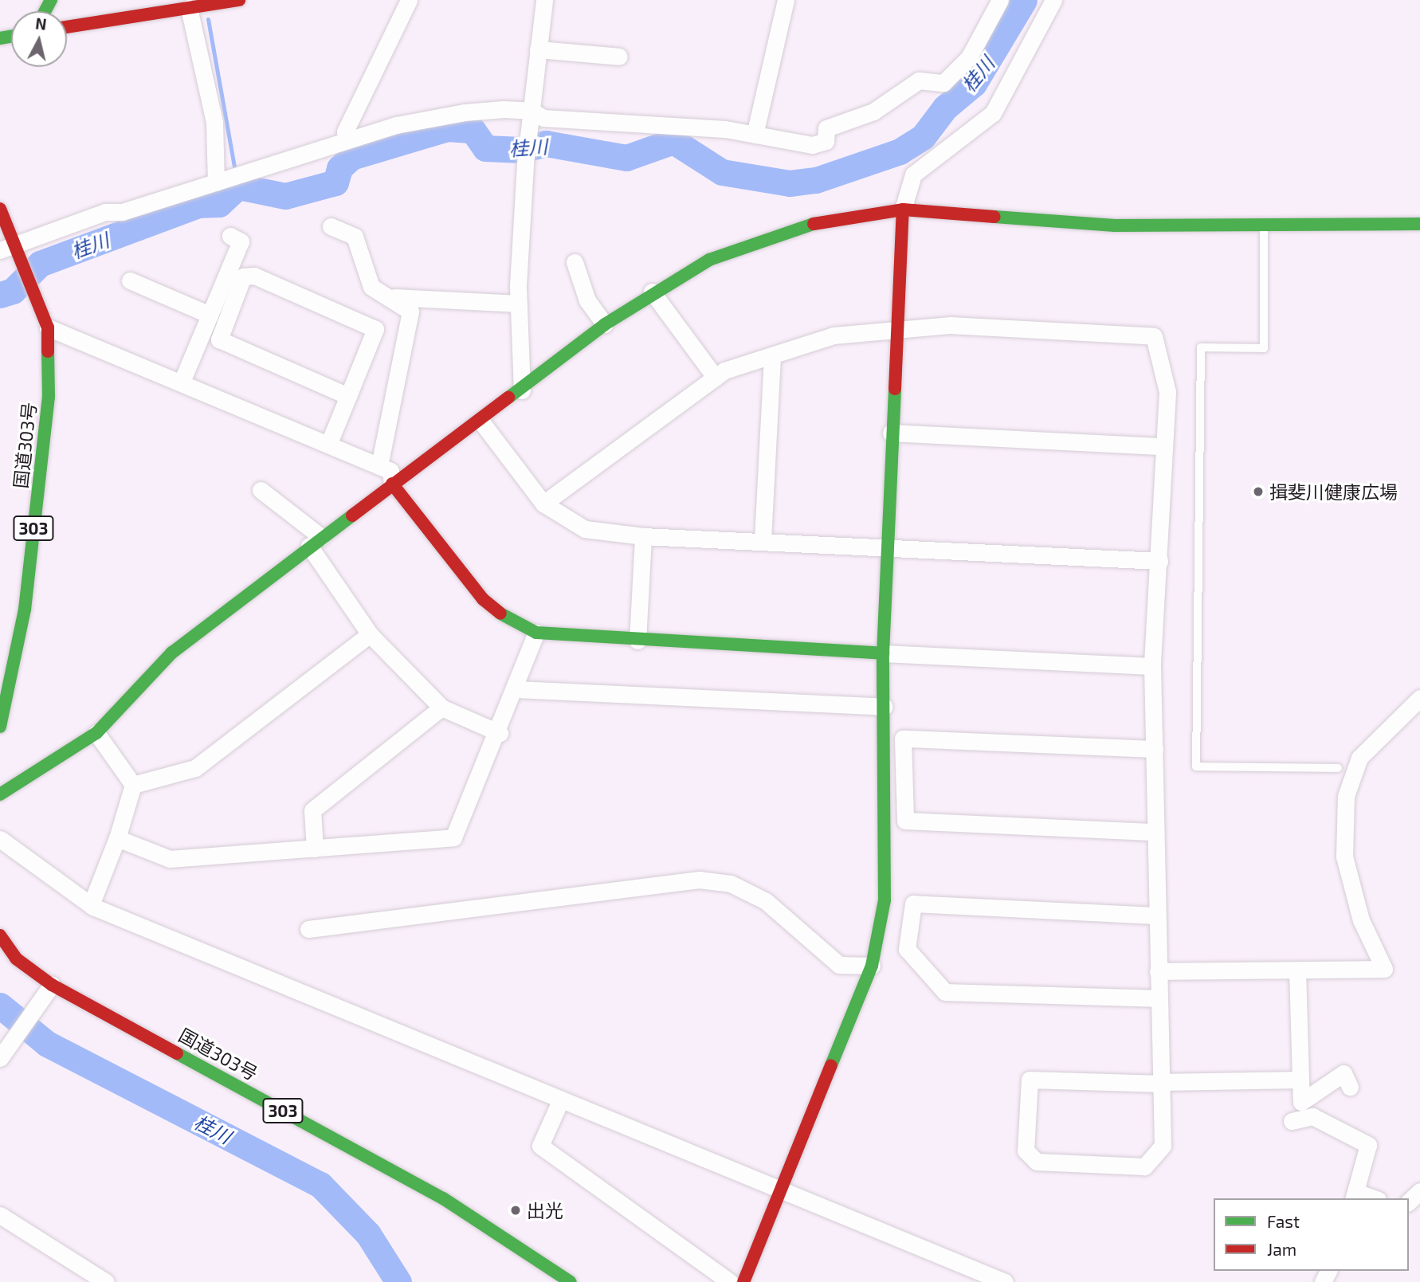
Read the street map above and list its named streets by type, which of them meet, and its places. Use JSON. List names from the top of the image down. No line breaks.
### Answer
{"streets":{"main road":["国道303号","303"]},"water":["桂川"],"places":["揖斐川健康広場","出光"],"legend":["Fast","Jam"],"north":"top"}
